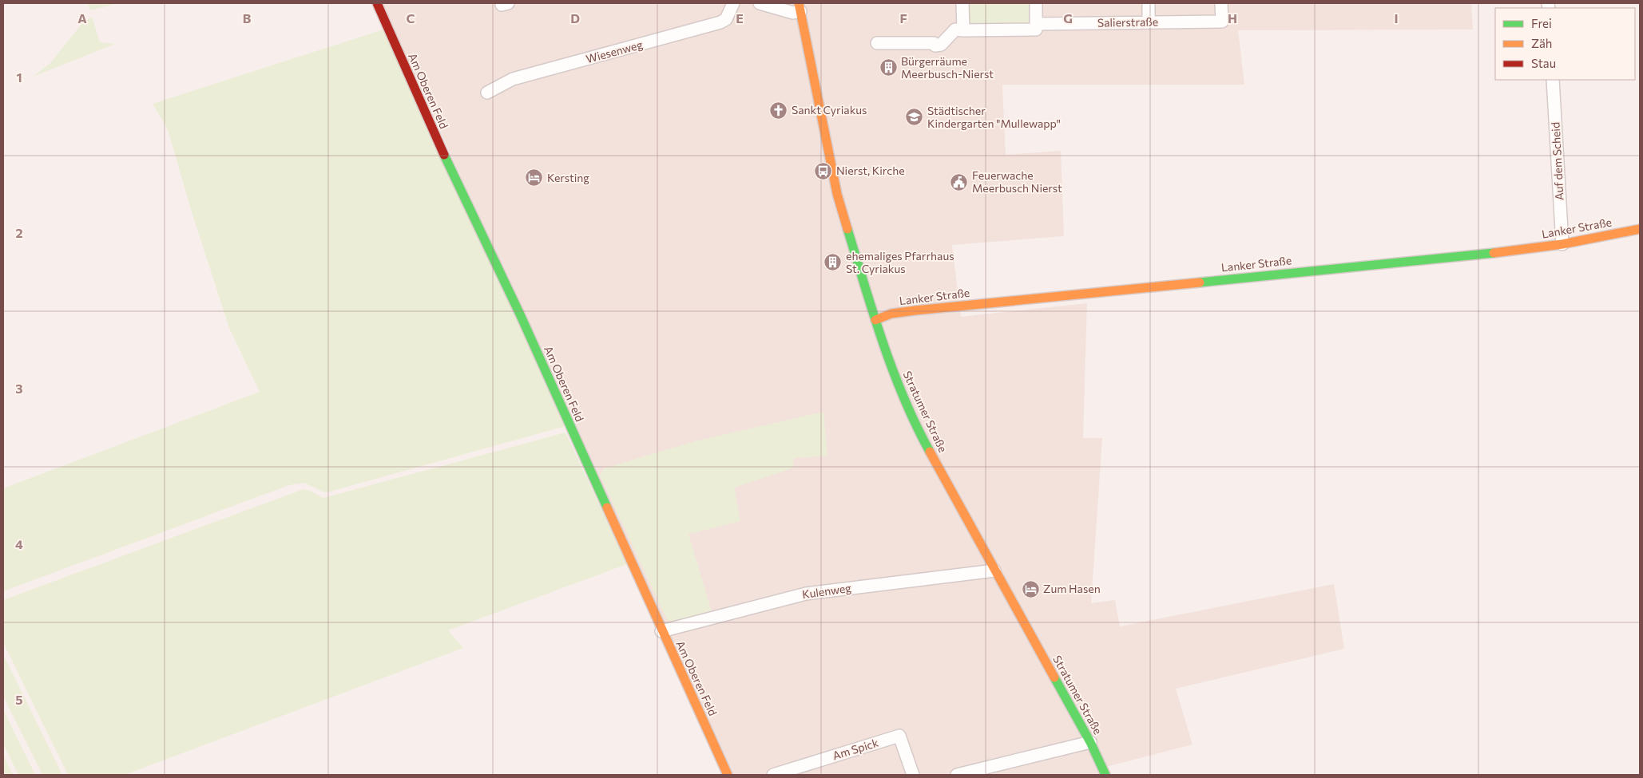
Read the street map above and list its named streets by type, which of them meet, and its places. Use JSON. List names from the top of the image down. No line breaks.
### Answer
{"streets":{"street":["Salierstraße","Wiesenweg","Am Oberen Feld","Auf dem Scheid","Lanker Straße","Stratumer Straße","Kulenweg","Am Spick"]},"crossings":[["Am Oberen Feld","Kulenweg"],["Auf dem Scheid","Lanker Straße"],["Lanker Straße","Stratumer Straße"],["Stratumer Straße","Kulenweg"]],"places":{"building":["Bürgerräume Meerbusch-Nierst","ehemaliges Pfarrhaus St. Cyriakus"],"church":["Sankt Cyriakus"],"school or university":["Städtischer Kindergarten \"Mullewapp\""],"bus stop":["Nierst, Kirche"],"hotel":["Kersting","Zum Hasen"],"public building":["Feuerwache Meerbusch Nierst"]},"legend":["Frei","Zäh","Stau"],"grid":{"columns":["A","B","C","D","E","F","G","H","I"],"rows":["1","2","3","4","5"]}}
